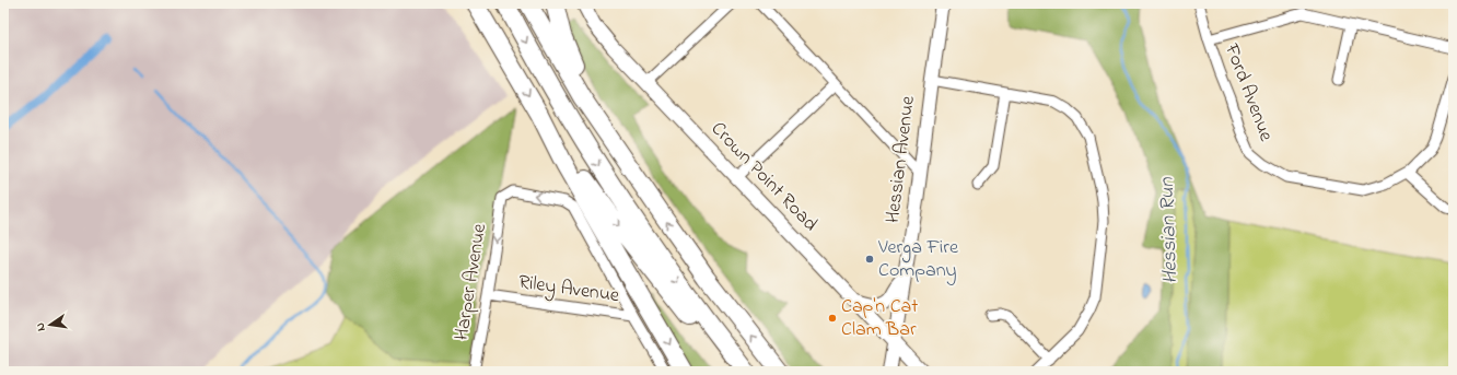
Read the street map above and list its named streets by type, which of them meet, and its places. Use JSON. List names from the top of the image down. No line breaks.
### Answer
{"streets":{"main road":["Hessian Avenue","Crown Point Road"],"street":["Ford Avenue","Harper Avenue","Riley Avenue"]},"crossings":[["Hessian Avenue","Crown Point Road"],["Harper Avenue","Riley Avenue"]],"water":["Hessian Run"],"places":["Verga Fire Company","Cap'n Cat Clam Bar"],"north":"left"}
